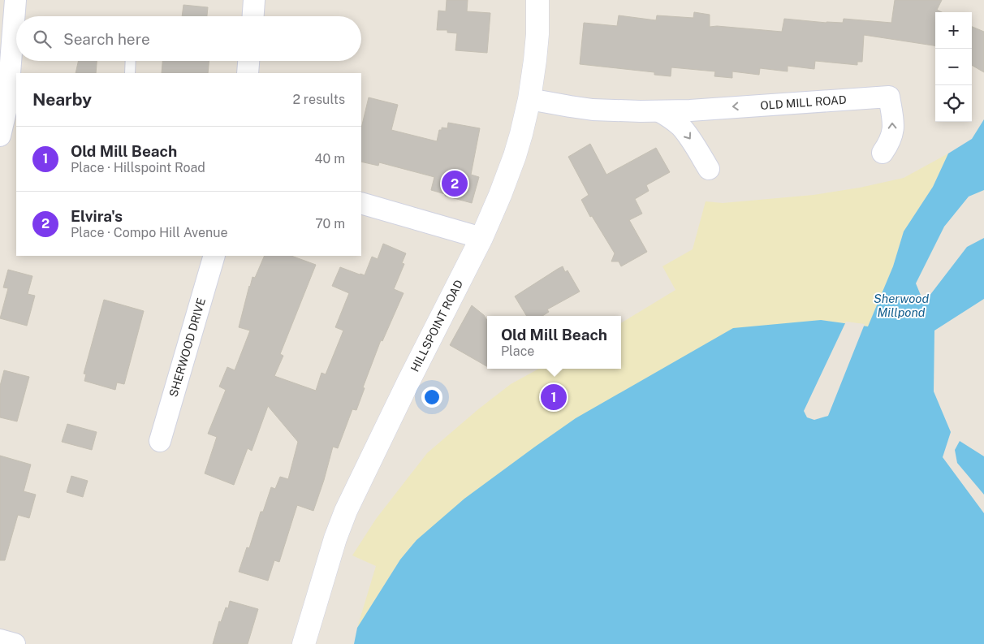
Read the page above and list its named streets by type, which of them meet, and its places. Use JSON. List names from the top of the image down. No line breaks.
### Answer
{"streets":{"street":["OLD MILL ROAD","HILLSPOINT ROAD","SHERWOOD DRIVE"]},"crossings":[["OLD MILL ROAD","HILLSPOINT ROAD"]],"water":["Sherwood Millpond"],"page":{"map_buttons":["+","−"],"search":"Search here","heading":["Nearby","2 results"],"list":[{"mark":"1","name":"Old Mill Beach","note":"Place · Hillspoint Road","value":"40 m"},{"mark":"2","name":"Elvira's","note":"Place · Compo Hill Avenue","value":"70 m"}],"pins":["2","1"],"popup":["Old Mill Beach","Place"]}}
